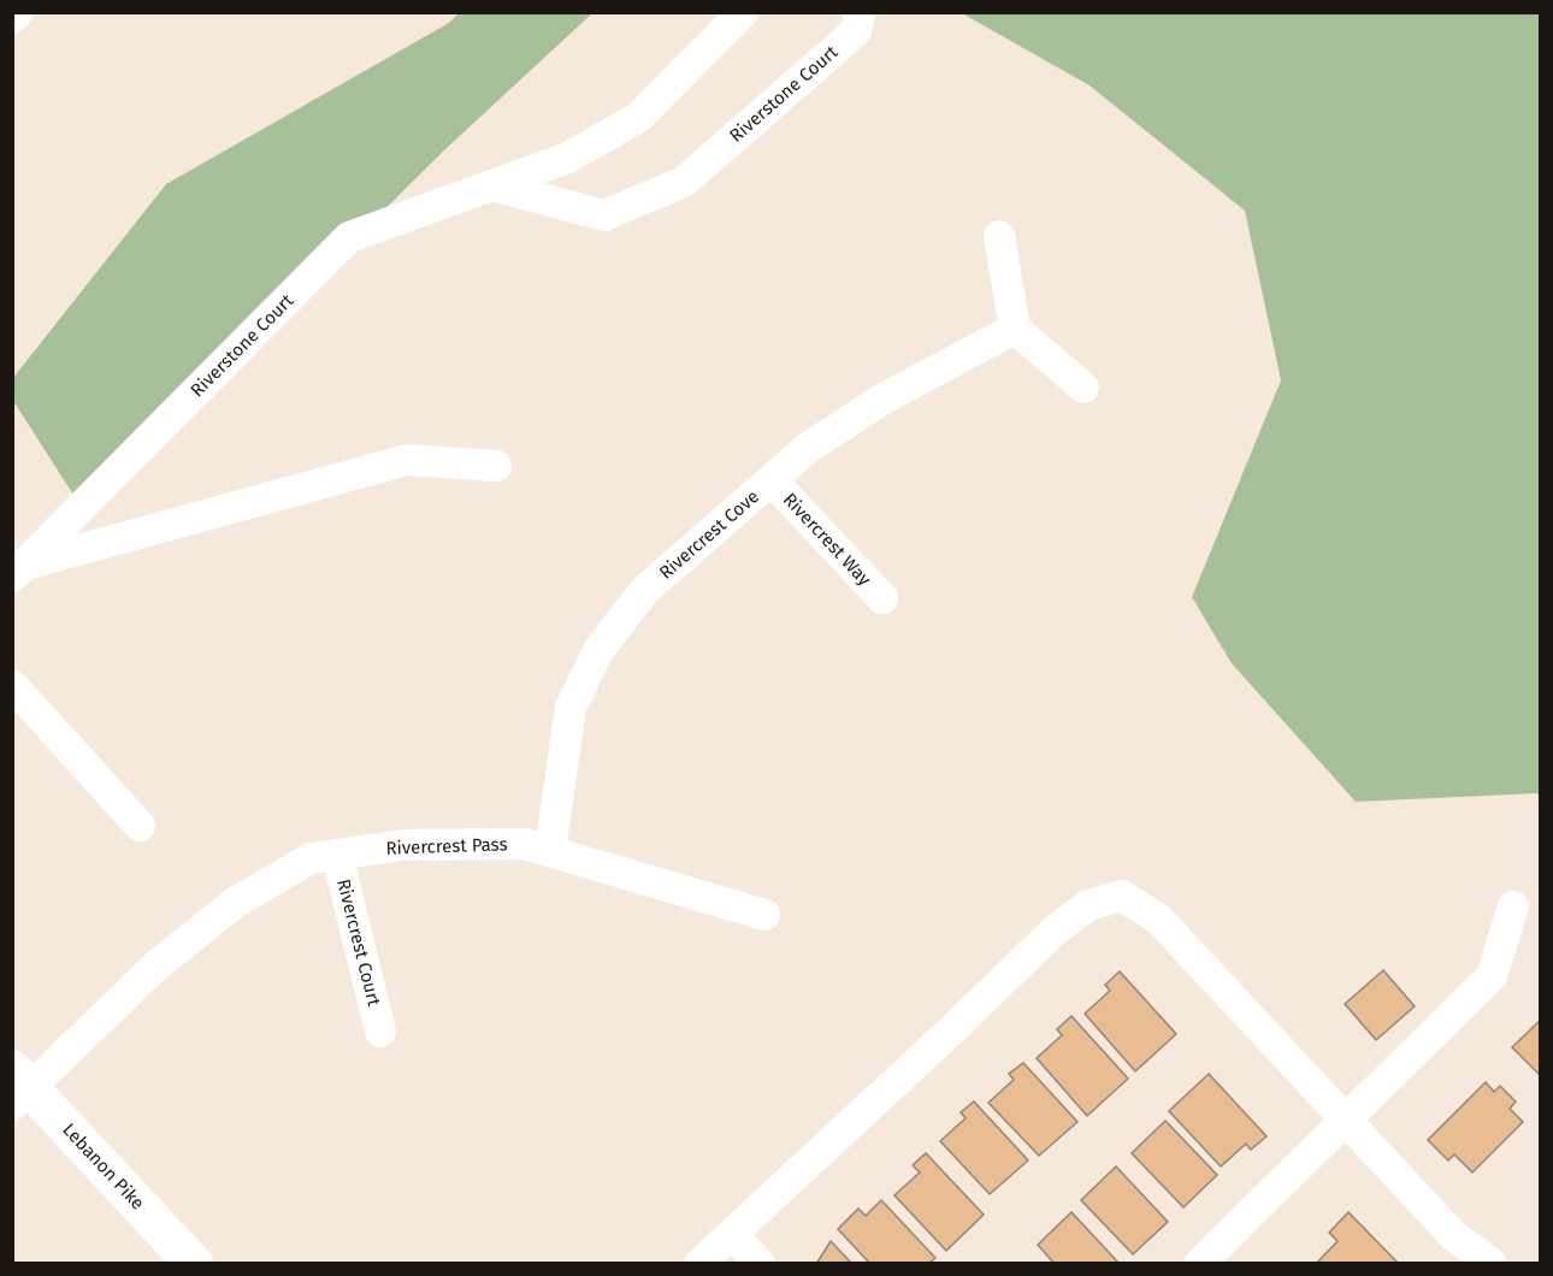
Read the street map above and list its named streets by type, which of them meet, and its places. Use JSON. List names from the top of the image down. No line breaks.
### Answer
{"streets":{"main road":["Lebanon Pike"],"street":["Riverstone Court","Rivercrest Cove","Rivercrest Way","Rivercrest Pass","Rivercrest Court"]},"crossings":[["Rivercrest Cove","Rivercrest Way"],["Rivercrest Cove","Rivercrest Pass"],["Rivercrest Pass","Rivercrest Court"],["Rivercrest Pass","Lebanon Pike"]]}
